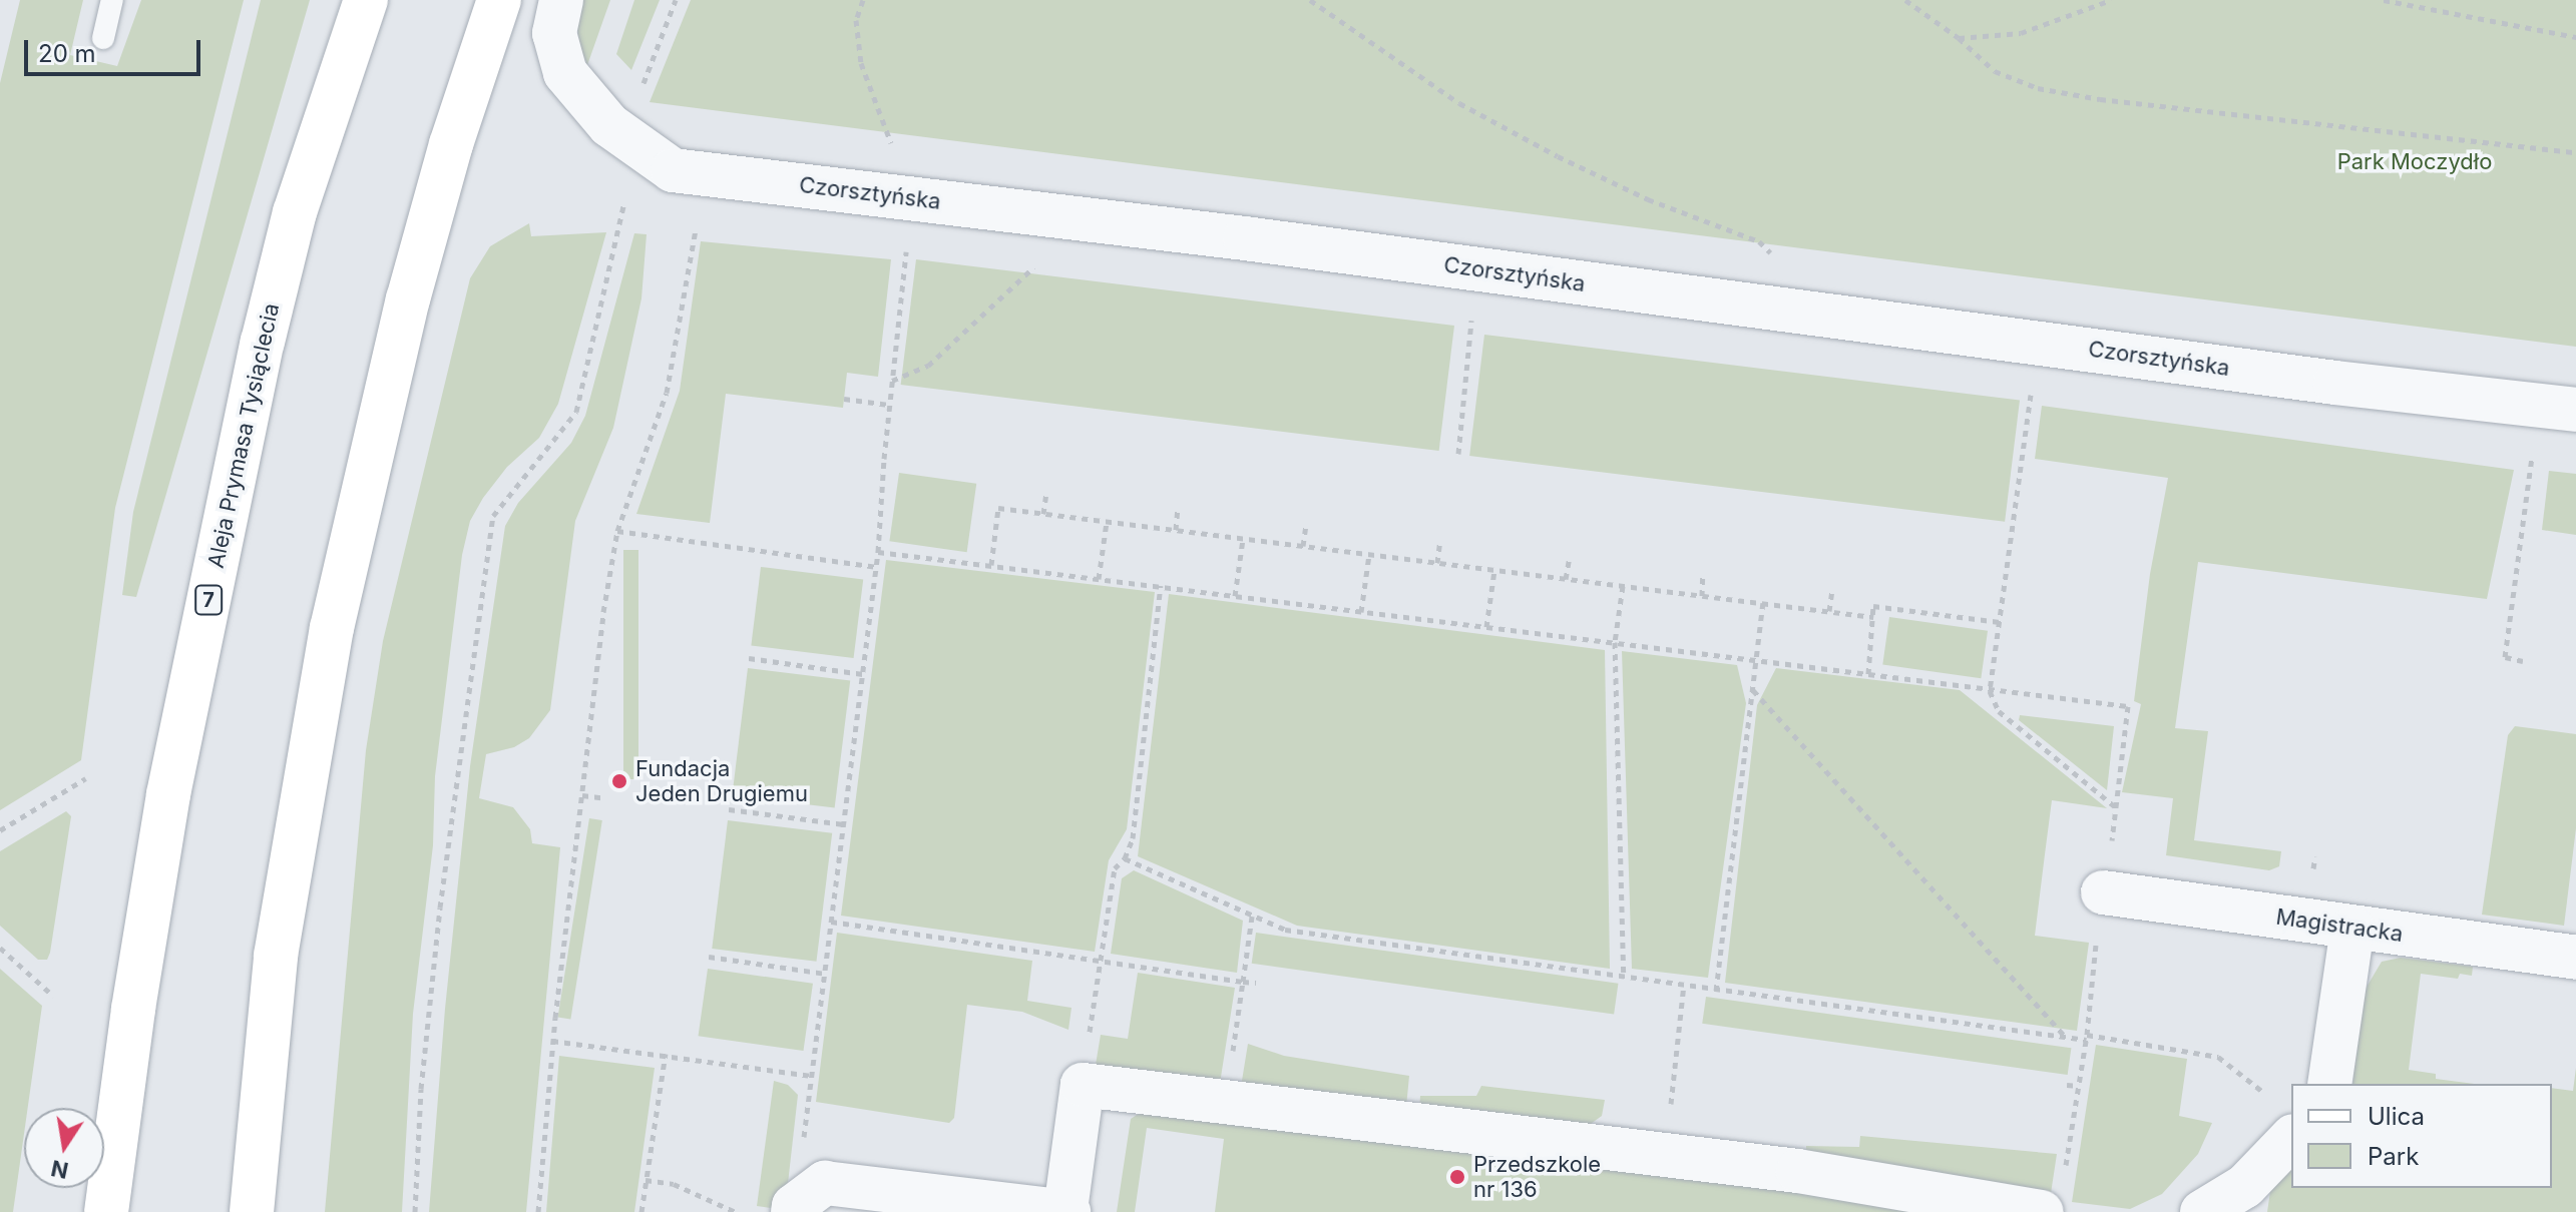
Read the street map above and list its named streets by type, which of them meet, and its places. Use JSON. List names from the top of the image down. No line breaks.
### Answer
{"streets":{"main road":["Aleja Prymasa Tysiąclecia","7"],"street":["Czorsztyńska","Magistracka"]},"parks":["Park Moczydło"],"places":["Fundacja Jeden Drugiemu","Przedszkole nr 136"],"legend":["Ulica","Park"],"scale_bar":"20 m","north":"bottom"}
